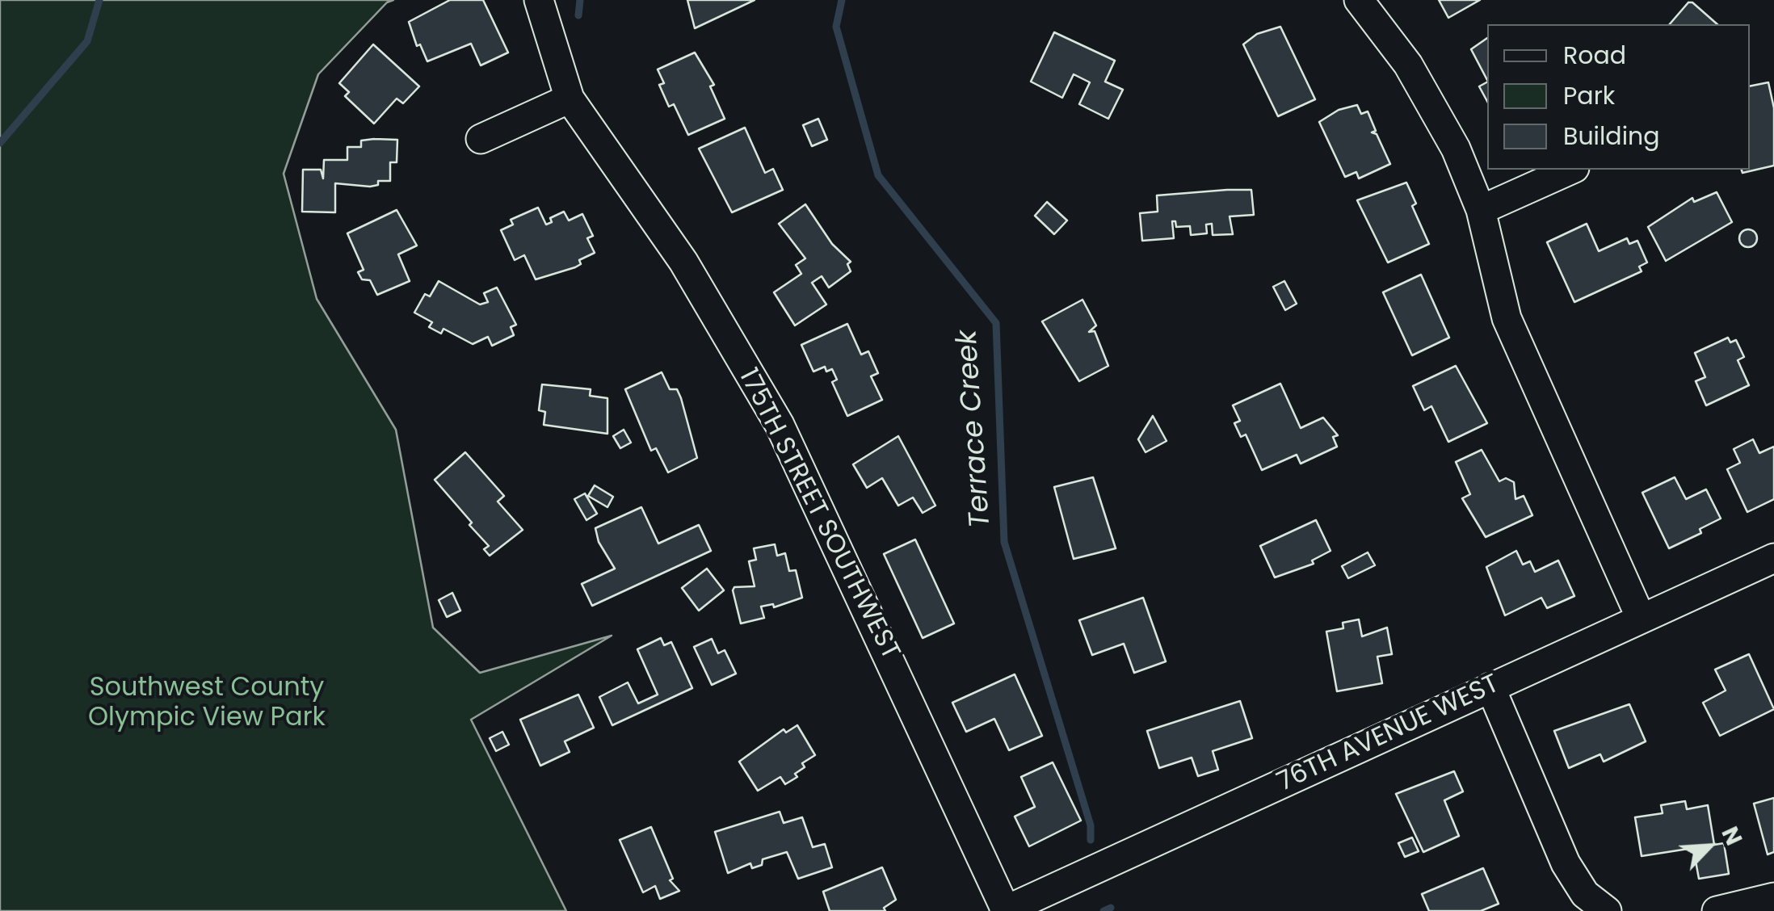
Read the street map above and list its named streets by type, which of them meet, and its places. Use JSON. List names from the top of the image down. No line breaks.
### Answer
{"streets":{"street":["175TH STREET SOUTHWEST","76TH AVENUE WEST"]},"crossings":[["175TH STREET SOUTHWEST","76TH AVENUE WEST"]],"water":["Terrace Creek"],"parks":["Southwest County Olympic View Park"],"legend":["Road","Park","Building"],"north":"top right"}
